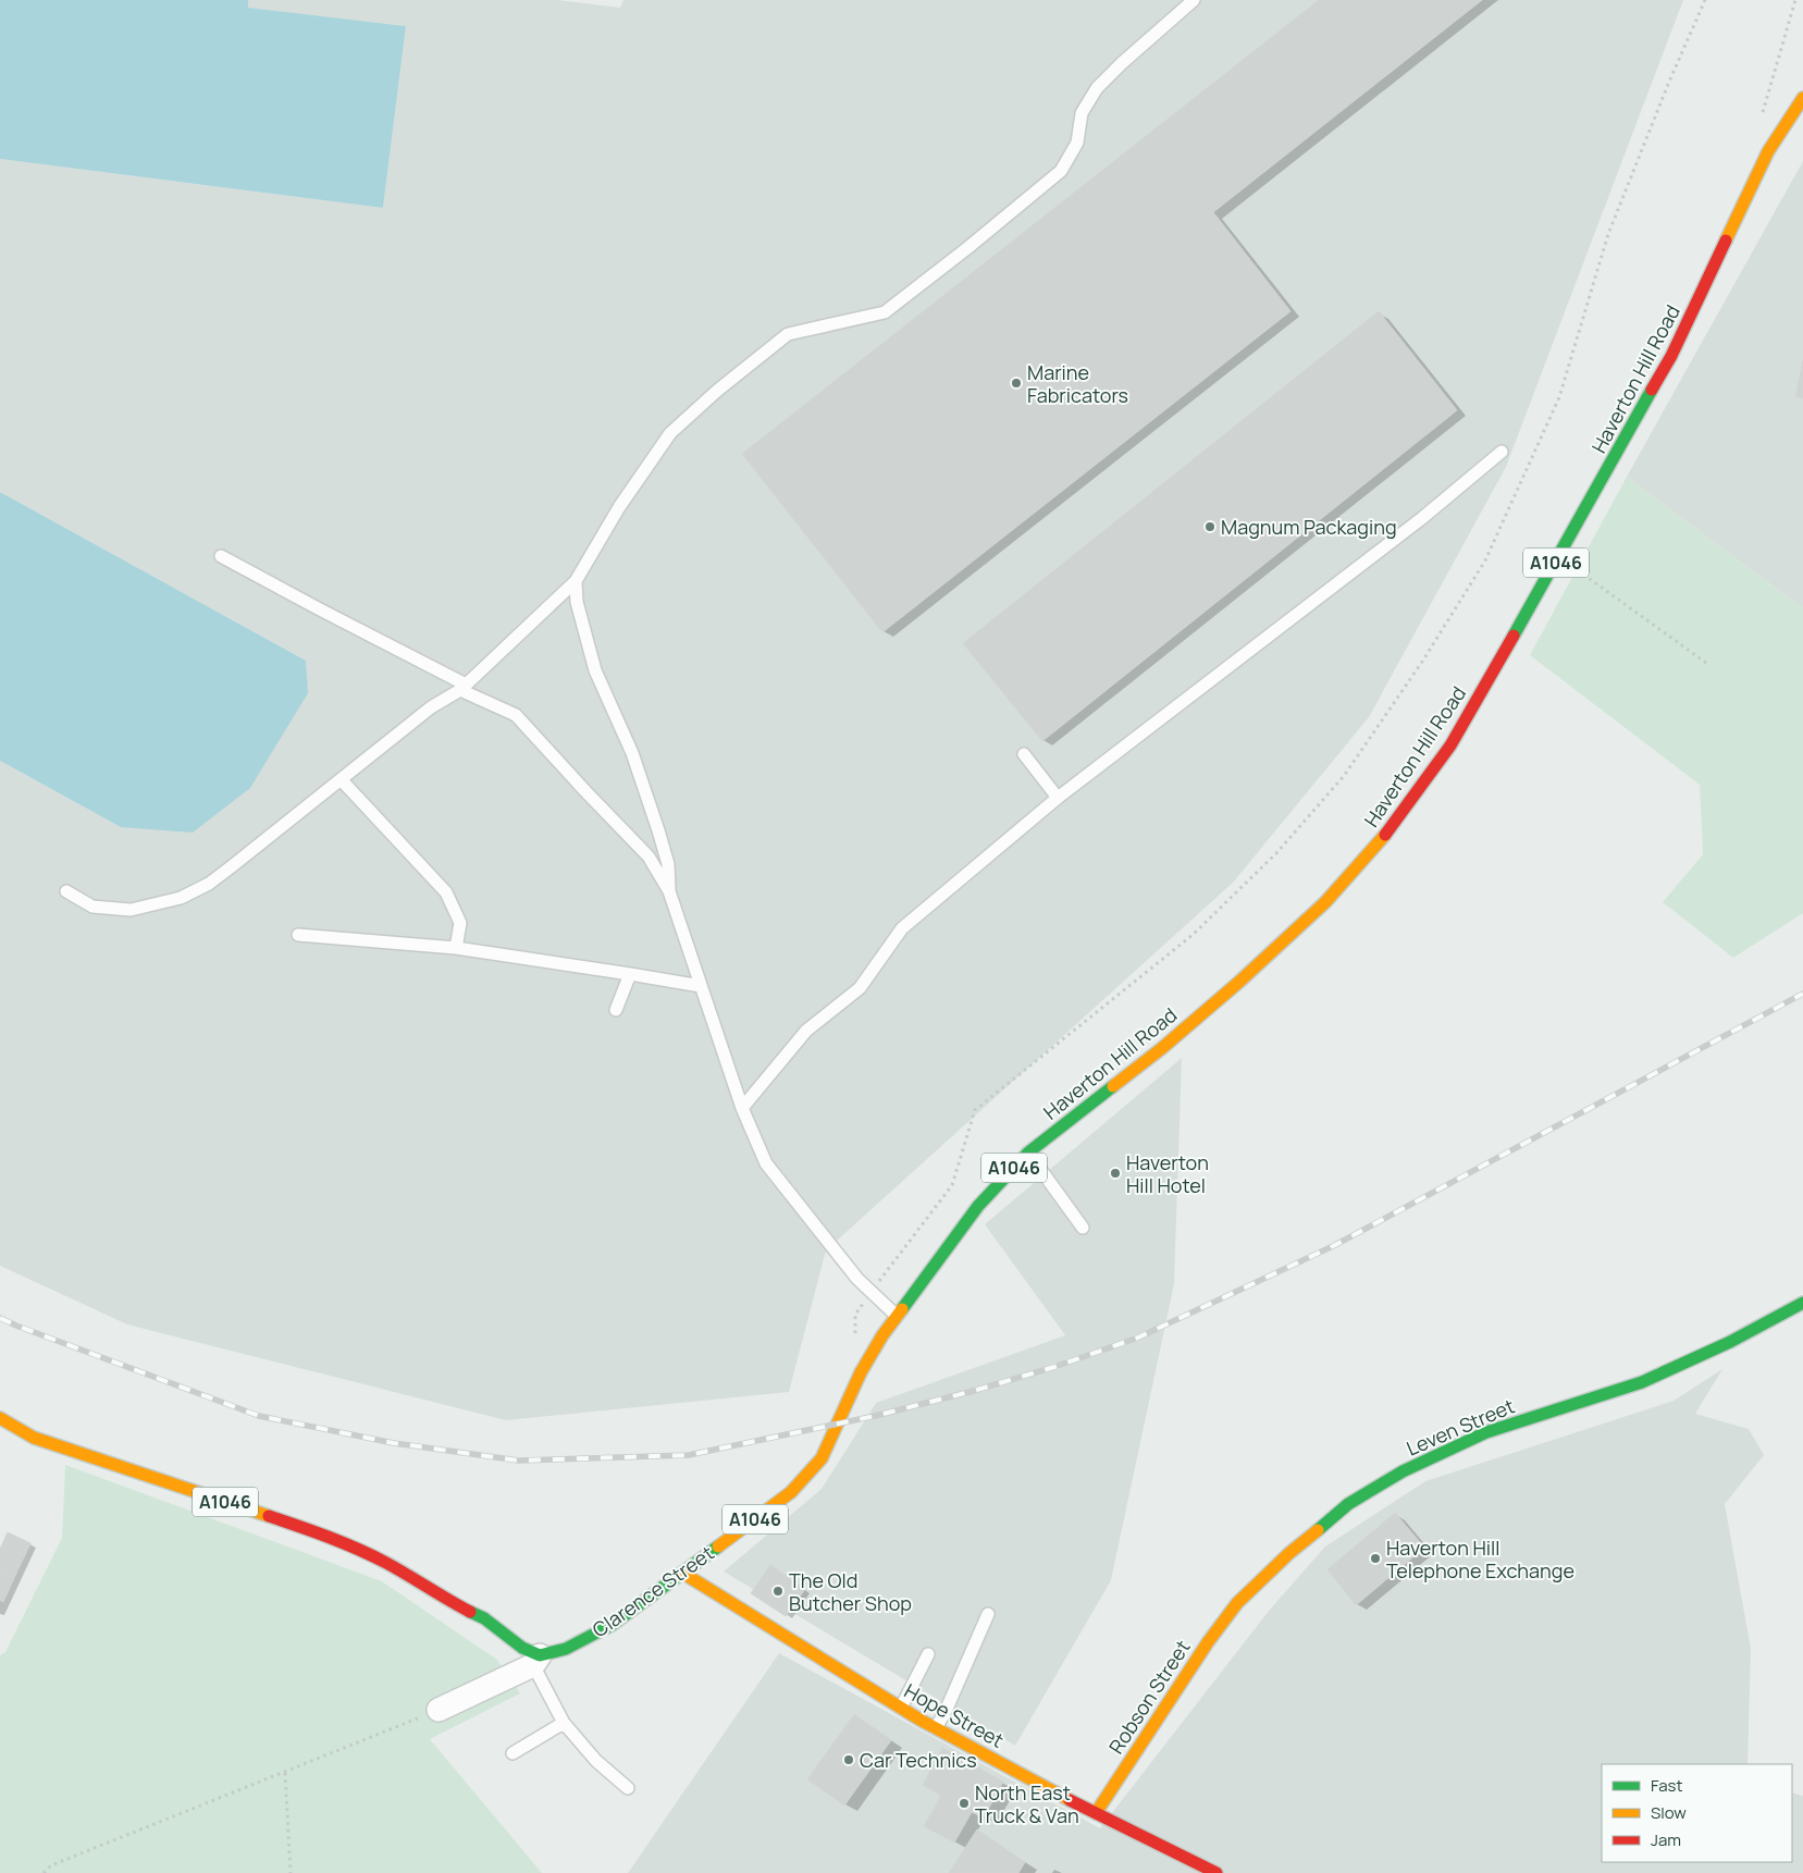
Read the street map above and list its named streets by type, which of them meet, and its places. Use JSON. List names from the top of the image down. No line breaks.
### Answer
{"streets":{"main road":["Haverton Hill Road","A1046","Leven Street","Clarence Street","Robson Street","Hope Street"]},"crossings":[["Haverton Hill Road","Clarence Street"],["A1046","Clarence Street"],["Leven Street","Robson Street"],["Clarence Street","Hope Street"],["Robson Street","Hope Street"]],"places":["Marine Fabricators","Magnum Packaging","Haverton Hill Hotel","Haverton Hill Telephone Exchange","The Old Butcher Shop","Car Technics","North East Truck & Van"],"legend":["Fast","Slow","Jam"]}
